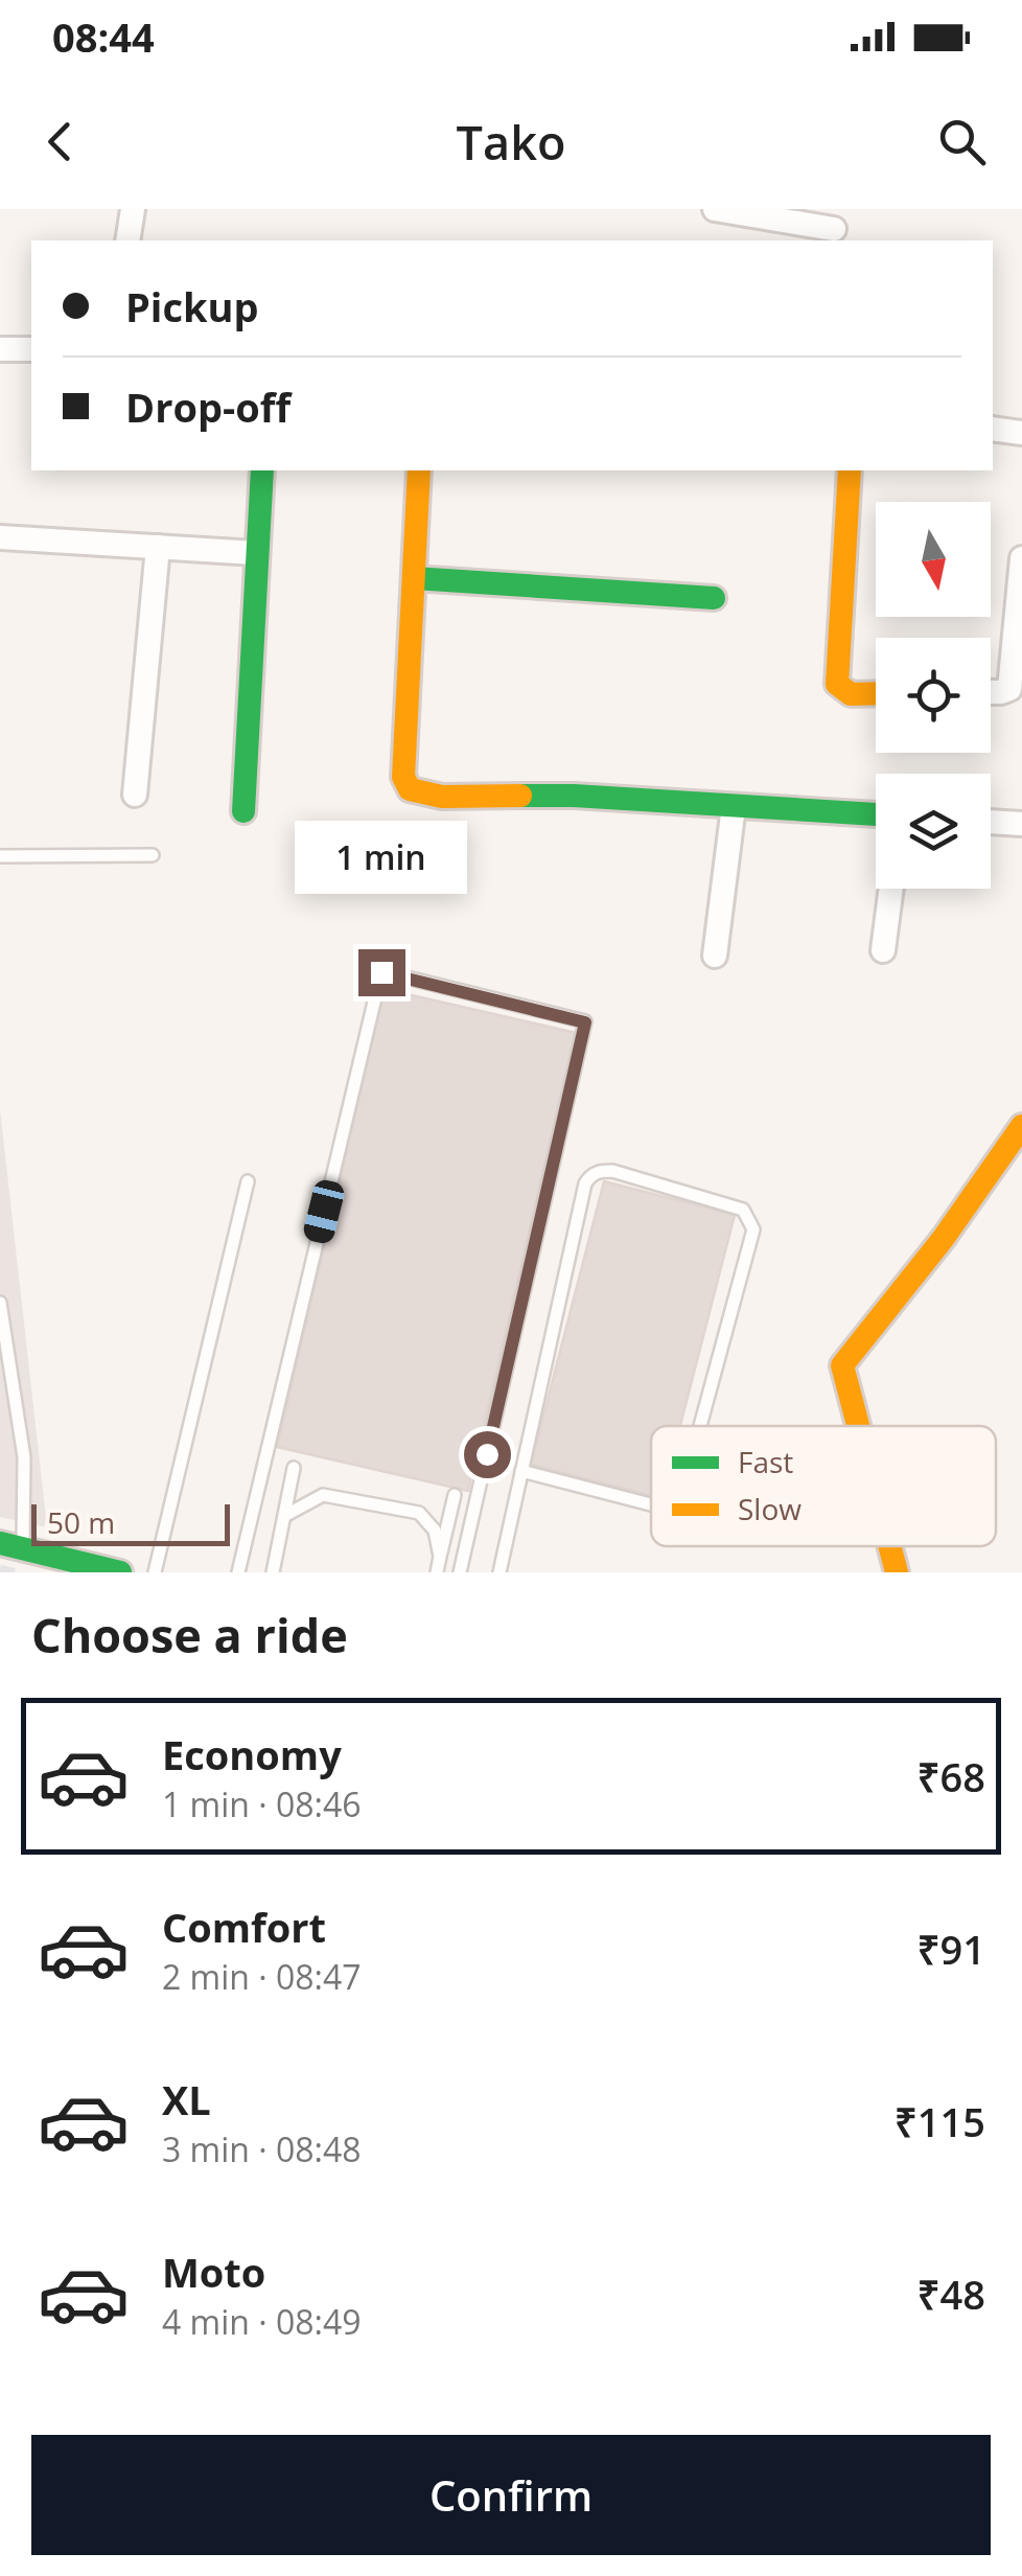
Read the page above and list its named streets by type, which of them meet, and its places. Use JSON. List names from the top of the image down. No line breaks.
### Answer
{"legend":["Fast","Slow"],"scale_bar":"50 m","north":"bottom","page":{"status":"08:44","header":"Tako","banner":["Pickup","Drop-off"],"bubble":"1 min","scale":"50 m","heading":"Choose a ride","list":[{"name":"Economy","note":"1 min · 08:46","value":"₹68"},{"name":"Comfort","note":"2 min · 08:47","value":"₹91"},{"name":"XL","note":"3 min · 08:48","value":"₹115"},{"name":"Moto","note":"4 min · 08:49","value":"₹48"}],"buttons":"Confirm"}}
